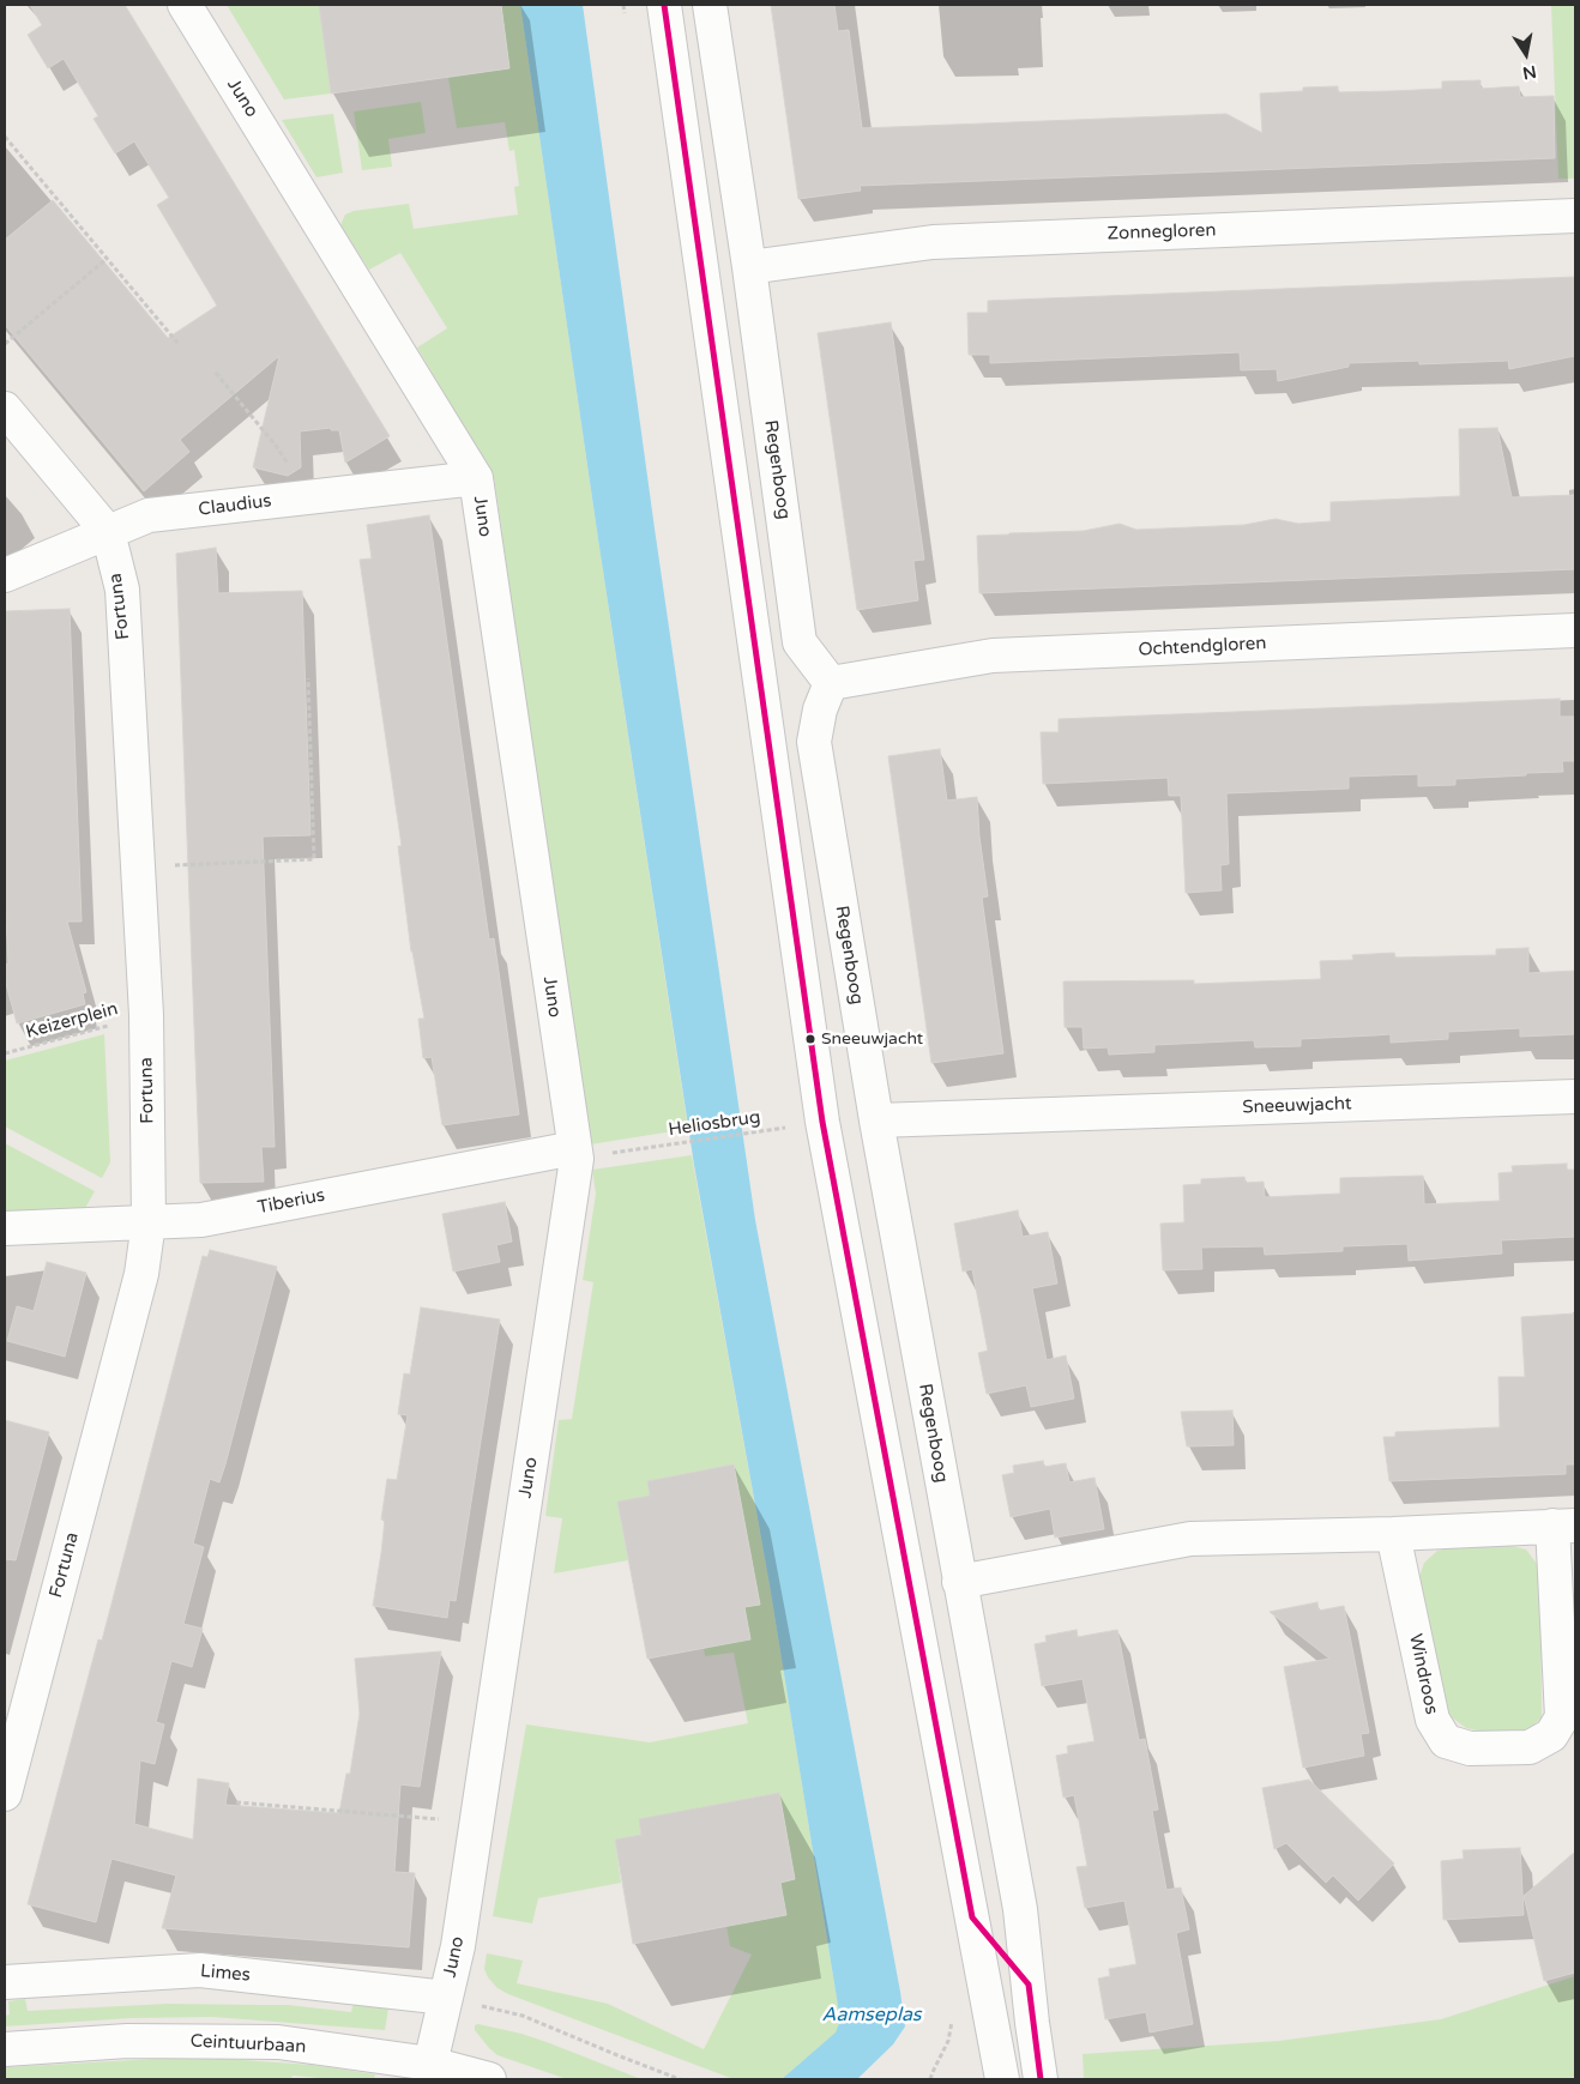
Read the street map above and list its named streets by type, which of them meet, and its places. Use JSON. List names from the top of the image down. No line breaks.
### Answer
{"streets":{"street":["Juno","Zonnegloren","Regenboog","Claudius","Fortuna","Ochtendgloren","Sneeuwjacht","Tiberius","Windroos","Limes","Ceintuurbaan"],"path":["Keizerplein","Heliosbrug"]},"crossings":[["Juno","Claudius"],["Juno","Tiberius"],["Juno","Limes"],["Juno","Ceintuurbaan"],["Zonnegloren","Regenboog"],["Regenboog","Ochtendgloren"],["Regenboog","Sneeuwjacht"],["Regenboog","Windroos"],["Claudius","Fortuna"],["Fortuna","Keizerplein"],["Fortuna","Tiberius"]],"water":["Aamseplas"],"places":["Sneeuwjacht"],"north":"bottom"}
